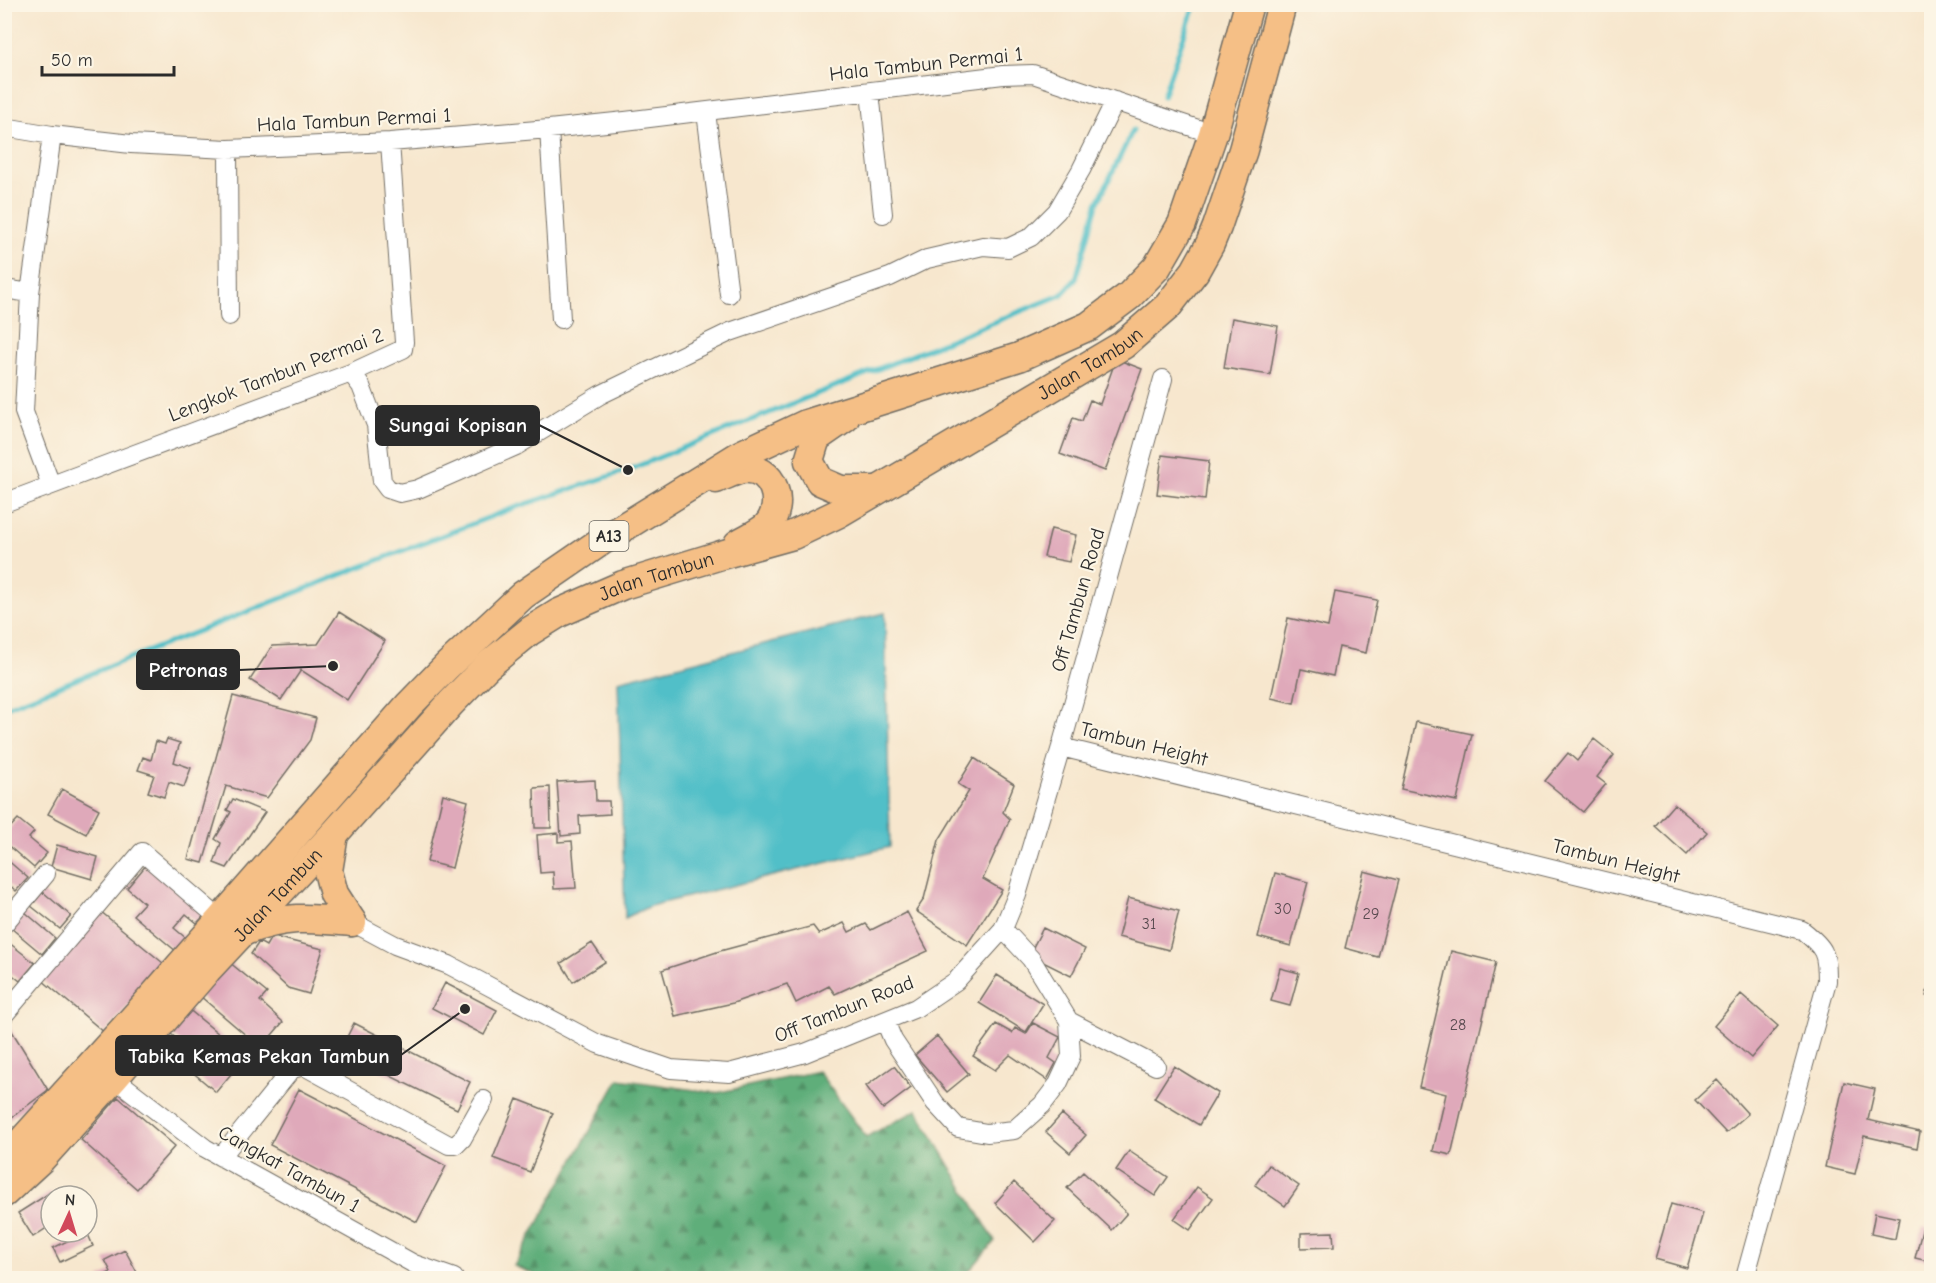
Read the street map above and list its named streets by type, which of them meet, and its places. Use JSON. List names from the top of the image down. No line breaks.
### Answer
{"streets":{"main road":["Jalan Tambun","A13"],"street":["Hala Tambun Permai 1","Lengkok Tambun Permai 2","Off Tambun Road","Tambun Height","Cangkat Tambun 1"]},"crossings":[["Hala Tambun Permai 1","Jalan Tambun"],["Hala Tambun Permai 1","Lengkok Tambun Permai 2"],["Jalan Tambun","Cangkat Tambun 1"],["Off Tambun Road","Tambun Height"]],"places":["Sungai Kopisan","Petronas","Tabika Kemas Pekan Tambun"],"house_numbers":["30","29","31","28"],"scale_bar":"50 m","north":"top"}
